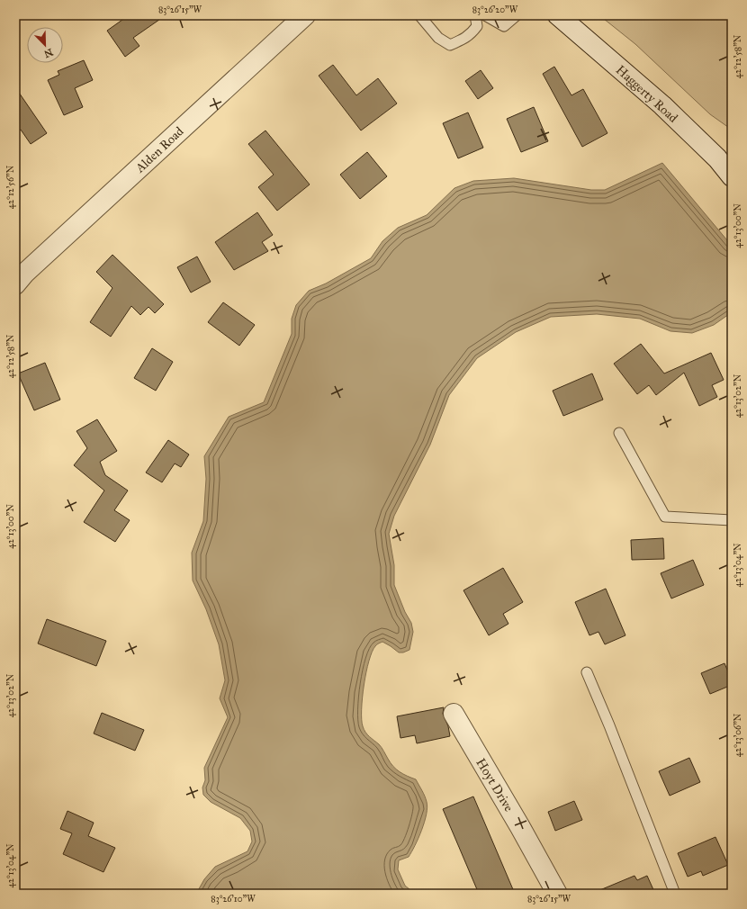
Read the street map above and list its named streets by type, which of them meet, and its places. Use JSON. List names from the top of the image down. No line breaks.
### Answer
{"streets":{"street":["Haggerty Road","Alden Road","Hoyt Drive"]},"north":"bottom right","coordinates":["83°26'15\"W","83°26'20\"W","42°12'58\"N","42°12'56\"N","42°13'00\"N","42°13'02\"N","42°13'04\"N","42°13'06\"N","83°26'10\"W"]}
